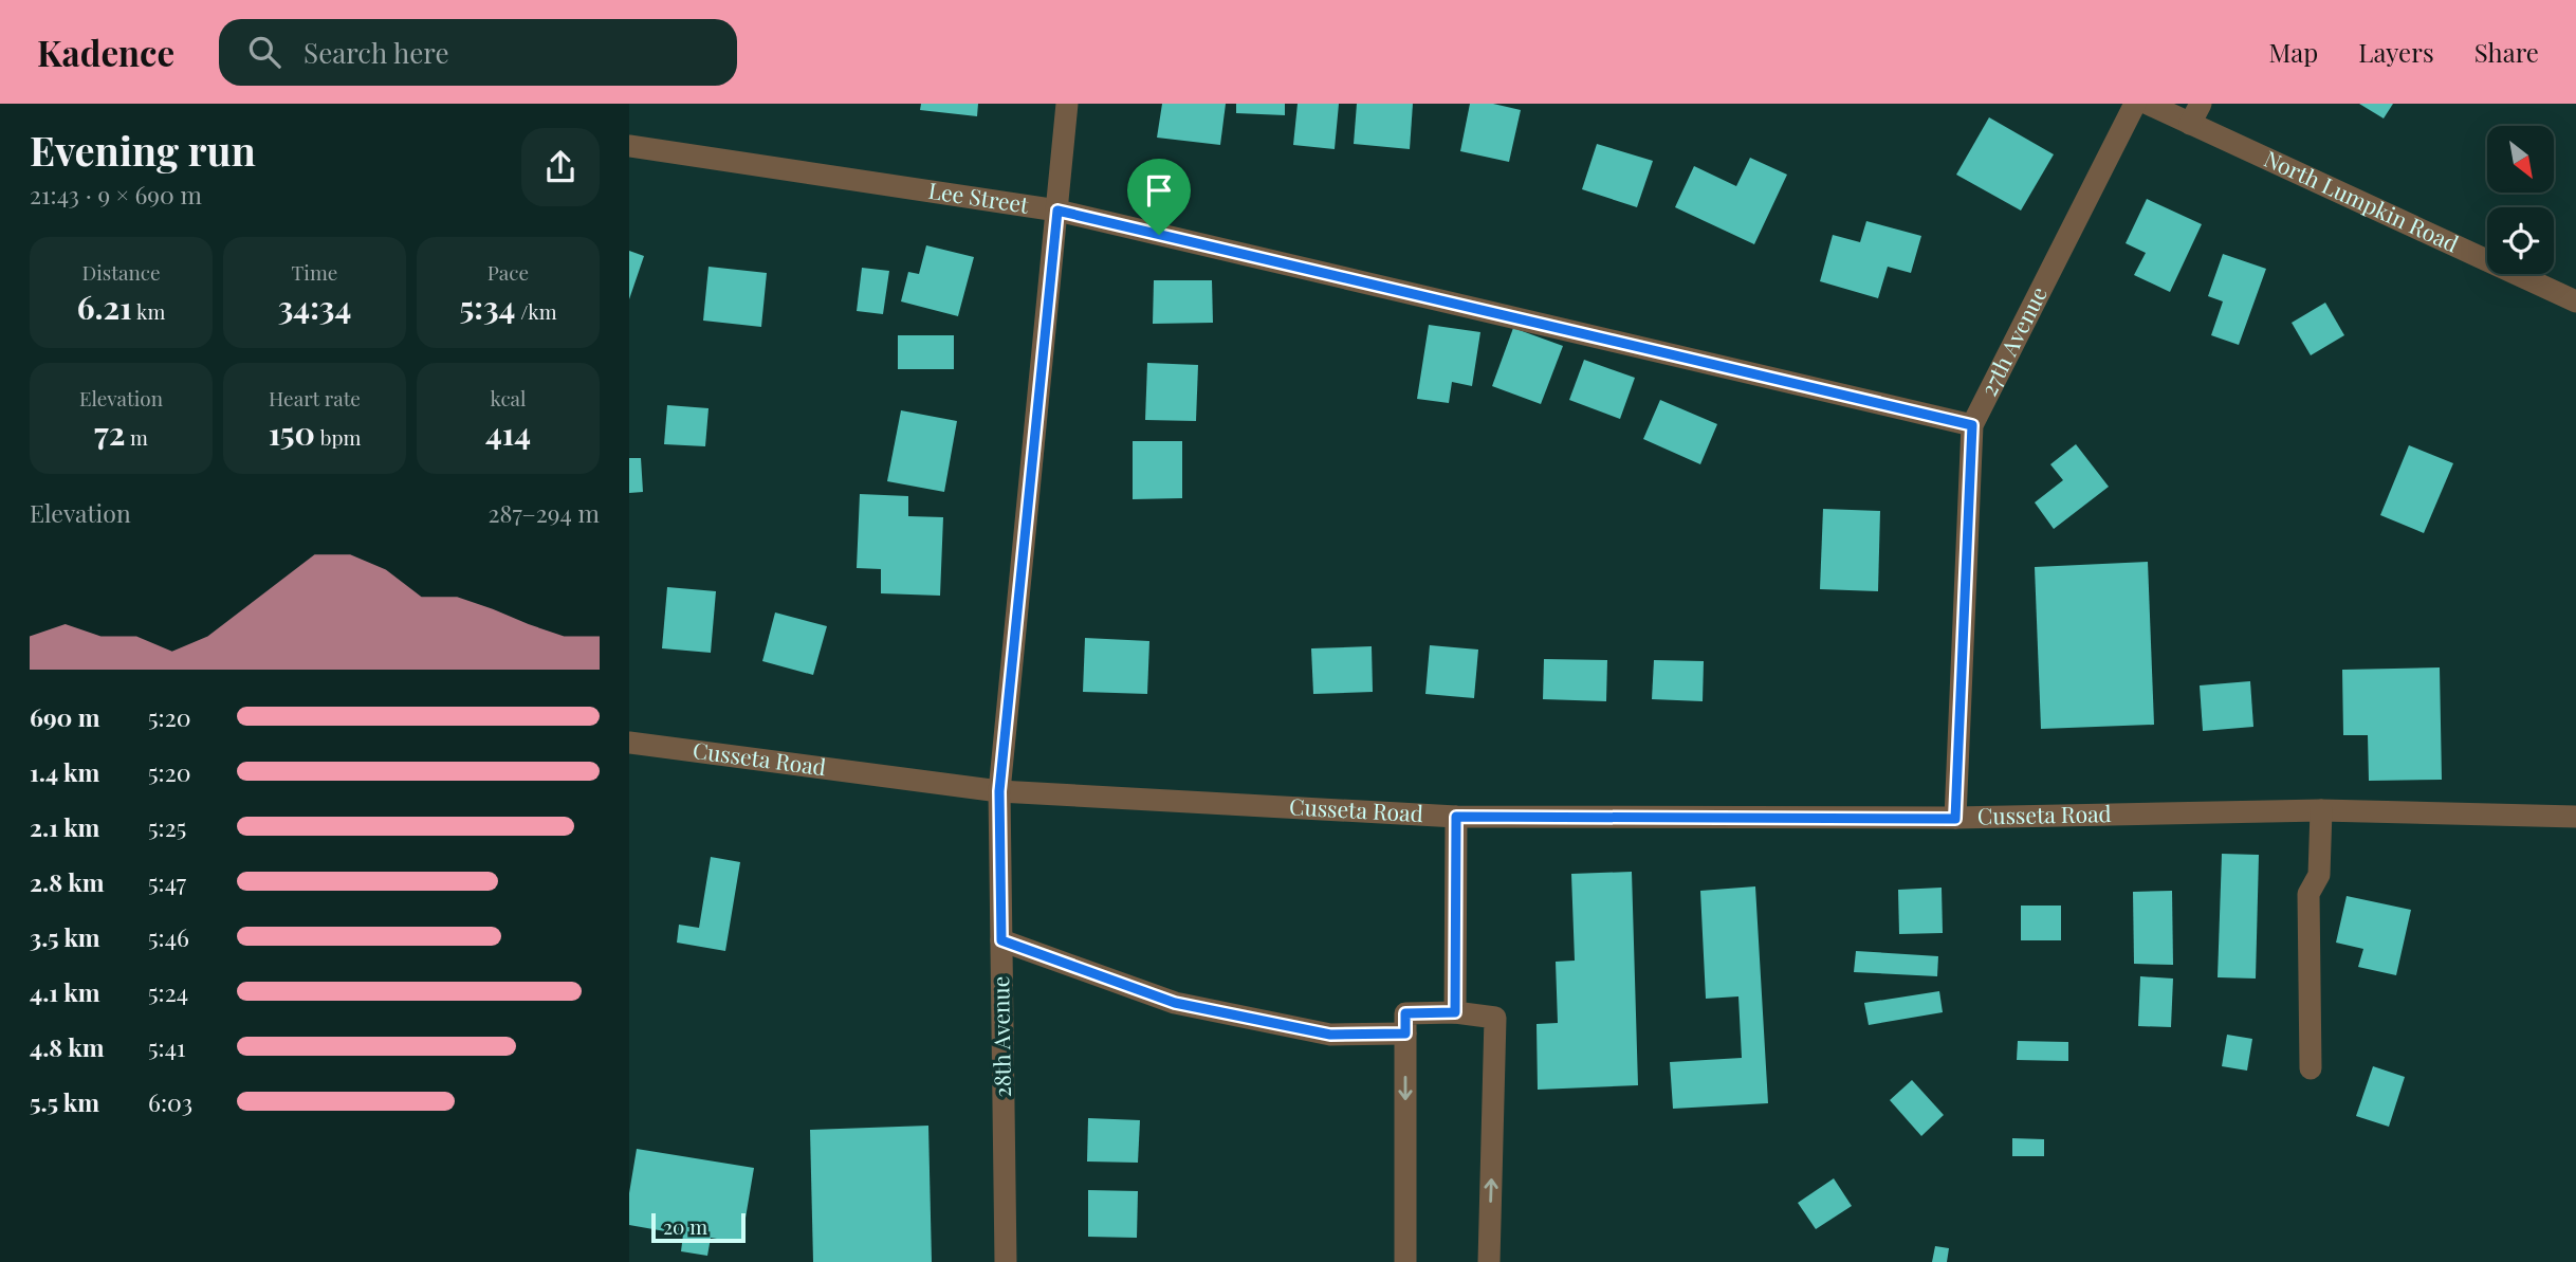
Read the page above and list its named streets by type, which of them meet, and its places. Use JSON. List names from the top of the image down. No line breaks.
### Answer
{"streets":{"street":["Lee Street","North Lumpkin Road","27th Avenue","Cusseta Road","28th Avenue"]},"crossings":[["Lee Street","27th Avenue"],["Lee Street","28th Avenue"],["27th Avenue","Cusseta Road"],["Cusseta Road","28th Avenue"]],"scale_bar":"20 m","north":"bottom right","page":{"header":"Kadence","search":"Search here","nav":["Map","Layers","Share"],"heading":["Evening run","21:43 · 9 × 690 m"],"stats":[["Distance","6.21 km"],["Time","34:34"],["Pace","5:34 /km"],["Elevation","72 m"],["Heart rate","150 bpm"],["kcal","414"]],"chart":["Elevation","287–294 m"],"list":[{"name":"690 m","note":"5:20"},{"name":"1.4 km","note":"5:20"},{"name":"2.1 km","note":"5:25"},{"name":"2.8 km","note":"5:47"},{"name":"3.5 km","note":"5:46"},{"name":"4.1 km","note":"5:24"},{"name":"4.8 km","note":"5:41"},{"name":"5.5 km","note":"6:03"}],"scale":"20 m"}}
